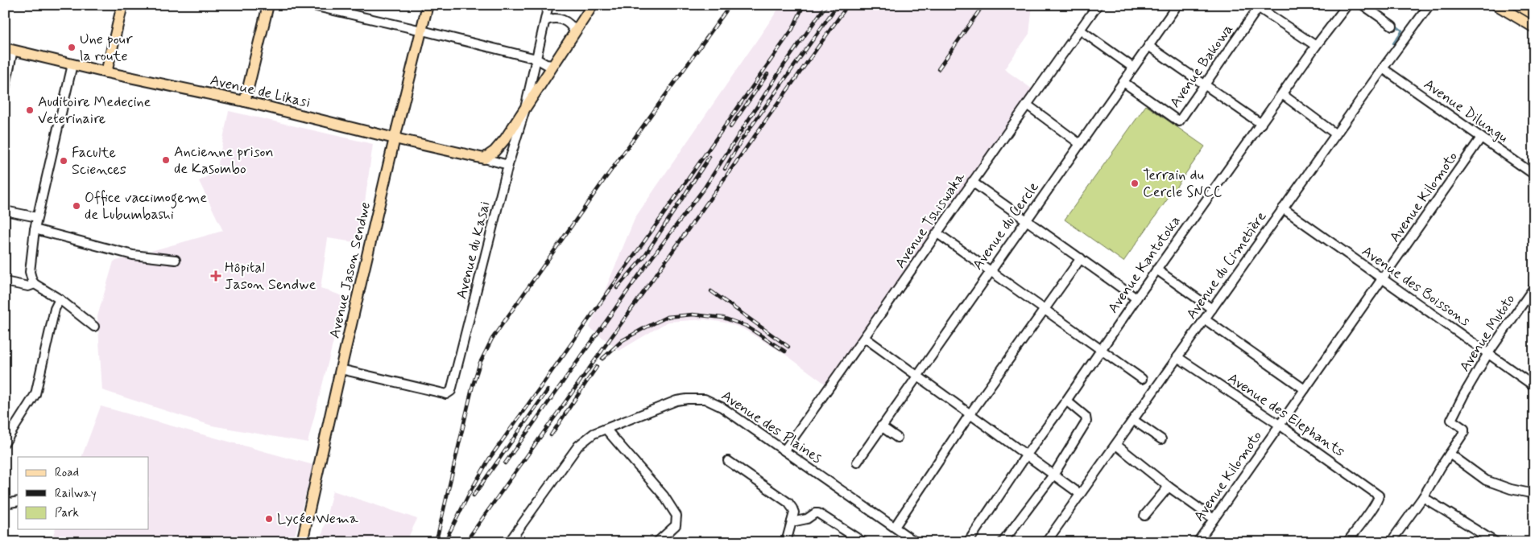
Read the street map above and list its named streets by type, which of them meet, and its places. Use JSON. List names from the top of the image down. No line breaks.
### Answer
{"streets":{"main road":["Avenue de Likasi","Avenue Jason Sendwe"],"street":["Avenue Bakowa","Avenue Dilungu","Avenue Kilomoto","Avenue Tshiswaka","Avenue du Cercle","Avenue du Kasai","Avenue Kantotoka","Avenue du Cimetière","Avenue des Boissons","Avenue Mutoto","Avenue des Elephants","Avenue des Plaines"]},"crossings":[["Avenue Bakowa","Avenue du Cercle"],["Avenue de Likasi","Avenue du Kasai"],["Avenue de Likasi","Avenue Jason Sendwe"],["Avenue Dilungu","Avenue Kilomoto"],["Avenue Dilungu","Avenue du Cimetière"],["Avenue Kilomoto","Avenue des Boissons"],["Avenue Kilomoto","Avenue des Elephants"],["Avenue Tshiswaka","Avenue des Plaines"],["Avenue du Kasai","Avenue Jason Sendwe"],["Avenue du Cimetière","Avenue des Boissons"],["Avenue du Cimetière","Avenue des Elephants"],["Avenue des Boissons","Avenue Mutoto"]],"places":{"other":["Une pour la route","Auditoire Medecine Veterinaire","Ancienne prison de Kasombo","Faculte Sciences","Terrain du Cercle SNCC","Office vaccimogeme de Lubumbashi","Lycée Wema"],"health":["Hôpital Jason Sendwe"]},"legend":["Road","Railway","Park"]}
